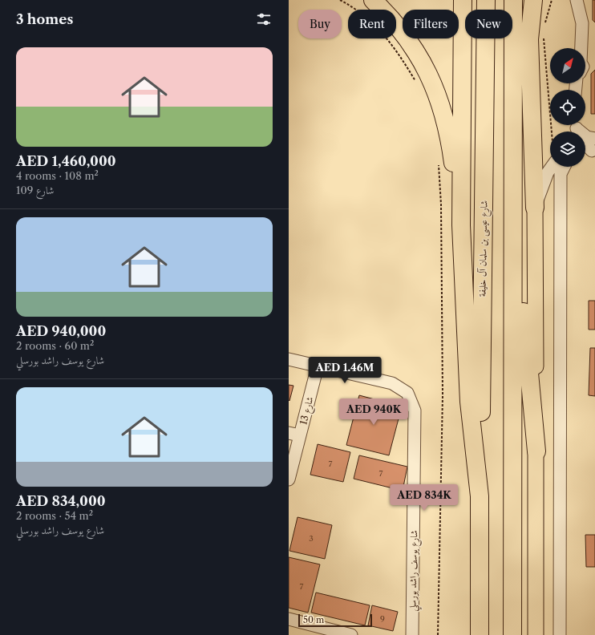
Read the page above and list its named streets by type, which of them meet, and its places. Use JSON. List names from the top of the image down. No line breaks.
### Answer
{"streets":{"highway":["شارع عيسى بن سلمان آل خليفة"],"street":["شارع 13","شارع يوسف راشد بورسلي"]},"crossings":[["شارع 13","شارع يوسف راشد بورسلي"]],"house_numbers":["7","7","3","7","9"],"scale_bar":"50 m","north":"top right","page":{"heading":"3 homes","chip":["Buy","Rent","Filters","New"],"list":[{"name":"AED 1,460,000","note":"4 rooms · 108 m² · شارع 109"},{"name":"AED 940,000","note":"2 rooms · 60 m² · شارع يوسف راشد بورسلي"},{"name":"AED 834,000","note":"2 rooms · 54 m² · شارع يوسف راشد بورسلي"}],"price":["AED 1.46M","AED 940K","AED 834K"],"scale":"50 m"}}
